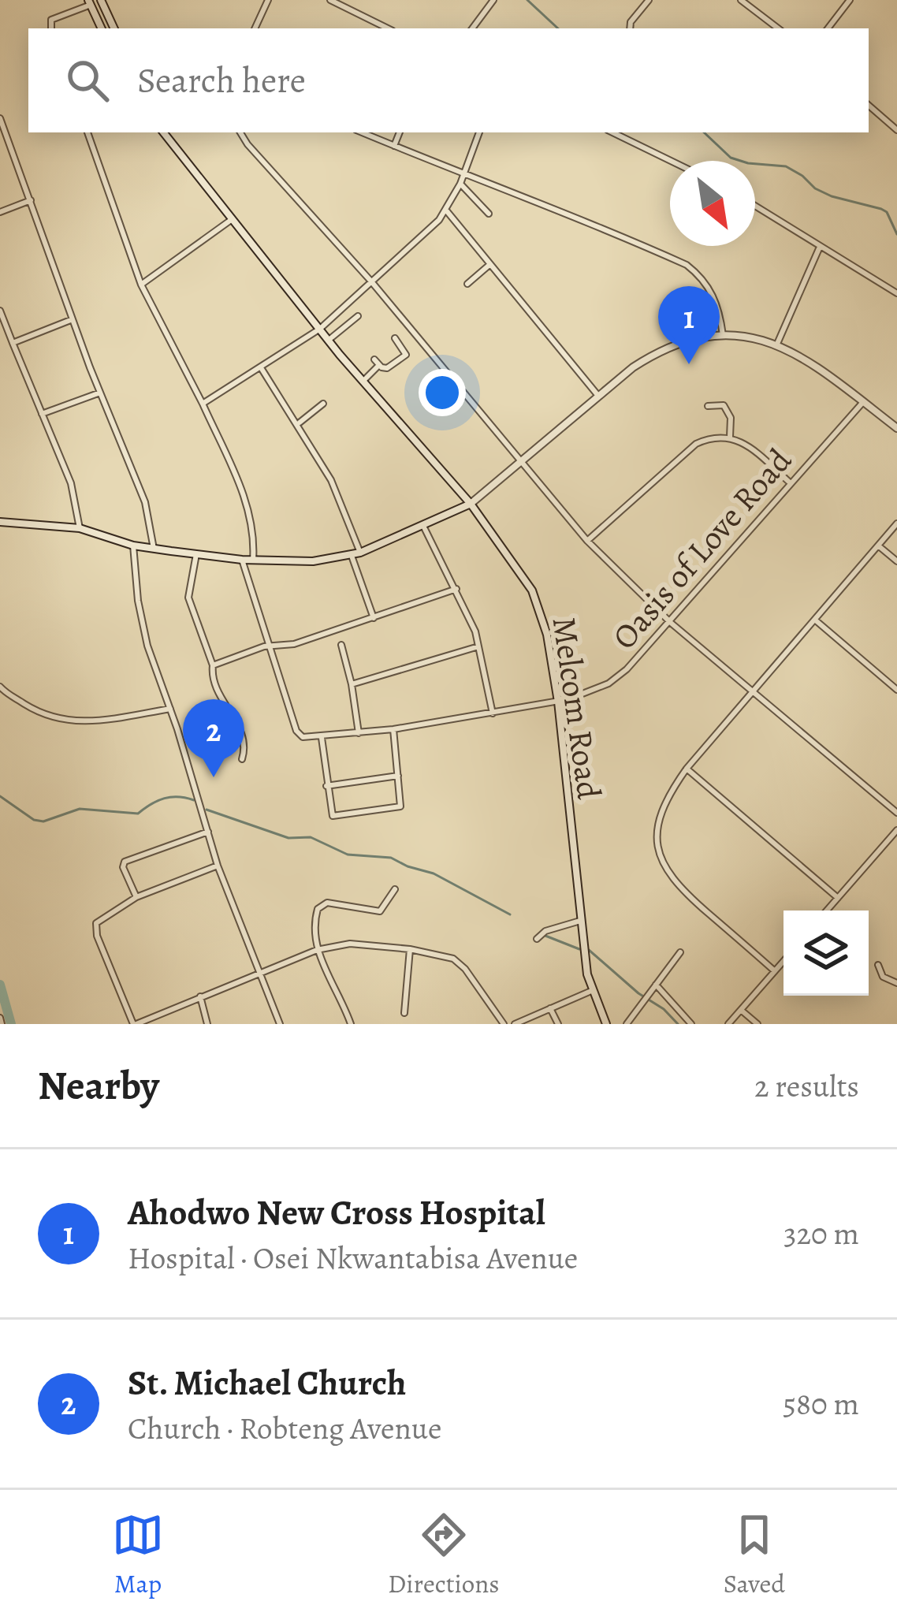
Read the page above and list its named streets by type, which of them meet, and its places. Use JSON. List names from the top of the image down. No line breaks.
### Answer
{"streets":{"main road":["Melcom Road"],"street":["Oasis of Love Road"]},"crossings":[["Oasis of Love Road","Melcom Road"]],"north":"bottom right","page":{"search":"Search here","pins":["1","2"],"heading":["Nearby","2 results"],"list":[{"mark":"1","name":"Ahodwo New Cross Hospital","note":"Hospital · Osei Nkwantabisa Avenue","value":"320 m"},{"mark":"2","name":"St. Michael Church","note":"Church · Robteng Avenue","value":"580 m"}],"nav":["Map","Directions","Saved"]}}
